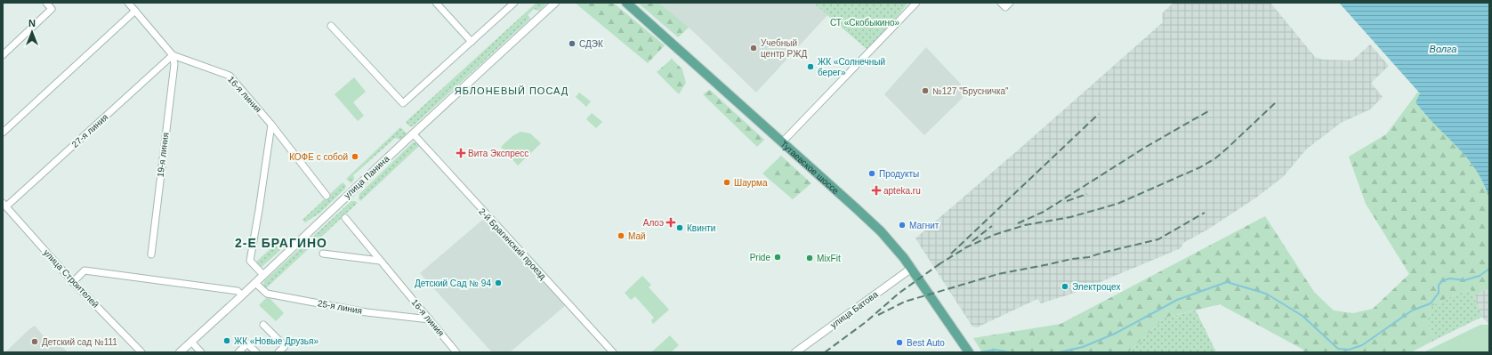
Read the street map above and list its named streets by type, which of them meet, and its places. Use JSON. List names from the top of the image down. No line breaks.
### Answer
{"streets":{"main road":["Тутаевское шоссе"],"street":["16-я линия","27-я линия","19-я линия","улица Панина","2-й Брагинский проезд","улица Строителей","25-я линия","улица Батова"]},"crossings":[["16-я линия","27-я линия"],["16-я линия","19-я линия"],["16-я линия","25-я линия"],["27-я линия","19-я линия"],["27-я линия","улица Строителей"],["Тутаевское шоссе","улица Батова"],["улица Панина","2-й Брагинский проезд"],["улица Панина","25-я линия"]],"districts":["ЯБЛОНЕВЫЙ ПОСАД","2-Е БРАГИНО"],"water":["Волга"],"parks":["СТ «Скобыкино»"],"places":{"other":["СДЭК","Учебный центр РЖД","ЖК «Солнечный берег»","№127 \"Брусничка\"","КОФЕ с собой","Продукты","Шаурма","Магнит","Квинти","Май","Pride","MixFit","Детский Сад № 94","Электроцех","ЖК «Новые Друзья»","Детский сад №111","Best Auto"],"health":["Вита Экспресс","apteka.ru","Алоэ"]},"north":"top"}
